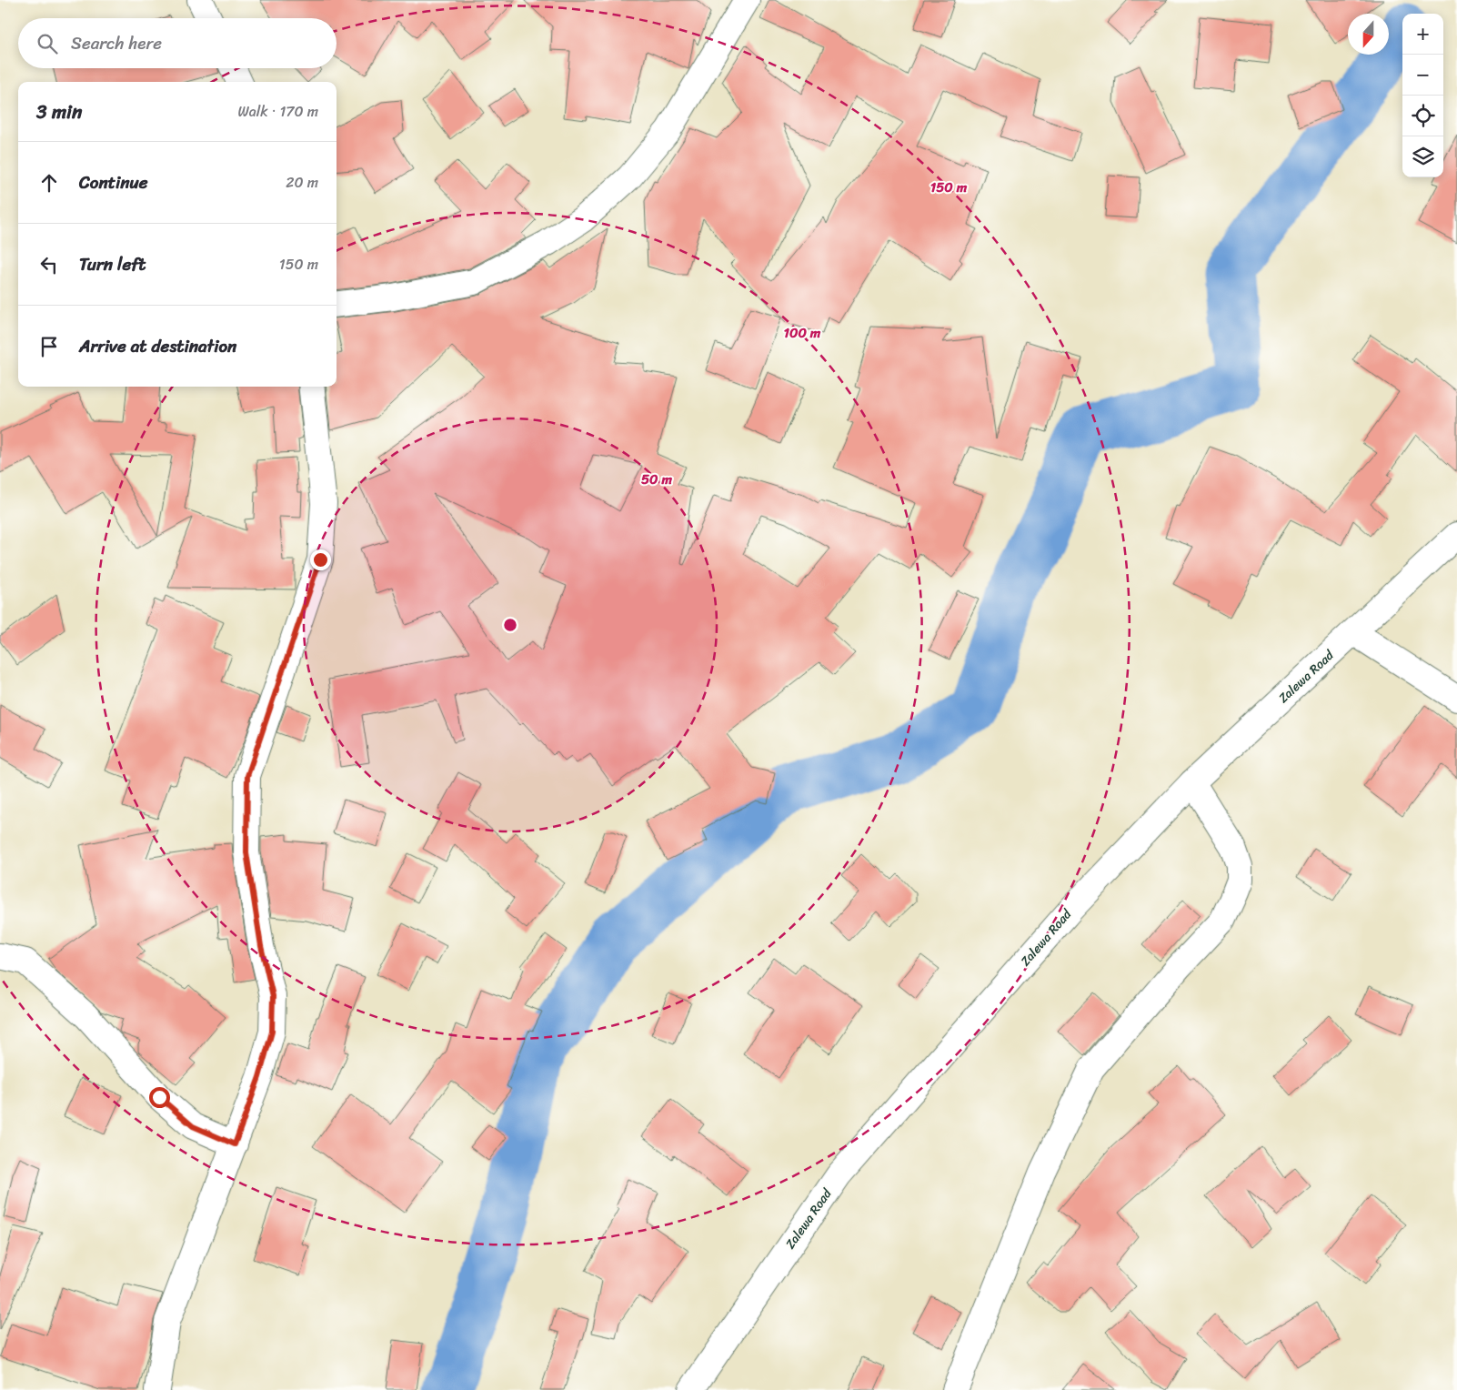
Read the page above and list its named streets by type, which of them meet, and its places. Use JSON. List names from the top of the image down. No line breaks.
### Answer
{"streets":{"main road":["Zalewa Road"]},"north":"bottom","page":{"map_buttons":["+","−"],"search":"Search here","heading":["3 min","Walk · 170 m"],"list":[["Continue","20 m"],["Turn left","150 m"],"Arrive at destination"]},"rings":["150 m","100 m","50 m"]}
